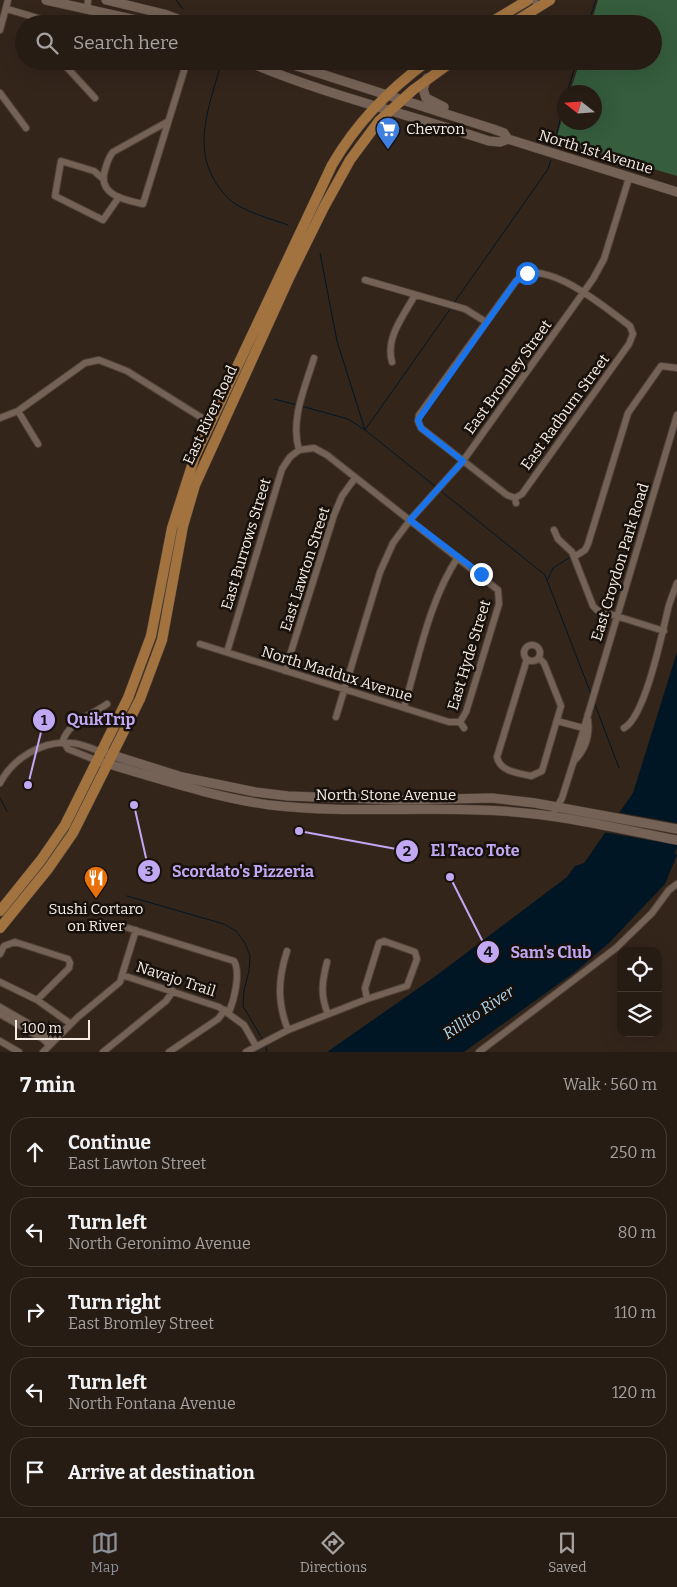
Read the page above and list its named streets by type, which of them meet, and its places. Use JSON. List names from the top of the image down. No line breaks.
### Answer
{"streets":{"main road":["North 1st Avenue","East River Road","North Stone Avenue"],"street":["East Bromley Street","East Radburn Street","East Burrows Street","East Croydon Park Road","East Lawton Street","East Hyde Street","North Maddux Avenue","Navajo Trail"]},"crossings":[["North 1st Avenue","East Bromley Street"],["North 1st Avenue","East River Road"],["East Bromley Street","East Radburn Street"],["East Bromley Street","North Maddux Avenue"],["East River Road","North Stone Avenue"],["East Burrows Street","North Maddux Avenue"],["East Croydon Park Road","North Stone Avenue"],["East Lawton Street","North Maddux Avenue"],["East Hyde Street","North Maddux Avenue"]],"water":["Rillito River"],"places":{"supermarket":["Chevron"],"other":["QuikTrip","Scordato's Pizzeria","El Taco Tote","Sam's Club"],"restaurant":["Sushi Cortaro on River"]},"scale_bar":"100 m","north":"left","page":{"search":"Search here","scale":"100 m","heading":["7 min","Walk · 560 m"],"list":[["Continue","East Lawton Street","250 m"],["Turn left","North Geronimo Avenue","80 m"],["Turn right","East Bromley Street","110 m"],["Turn left","North Fontana Avenue","120 m"],"Arrive at destination"],"nav":["Map","Directions","Saved"]}}
